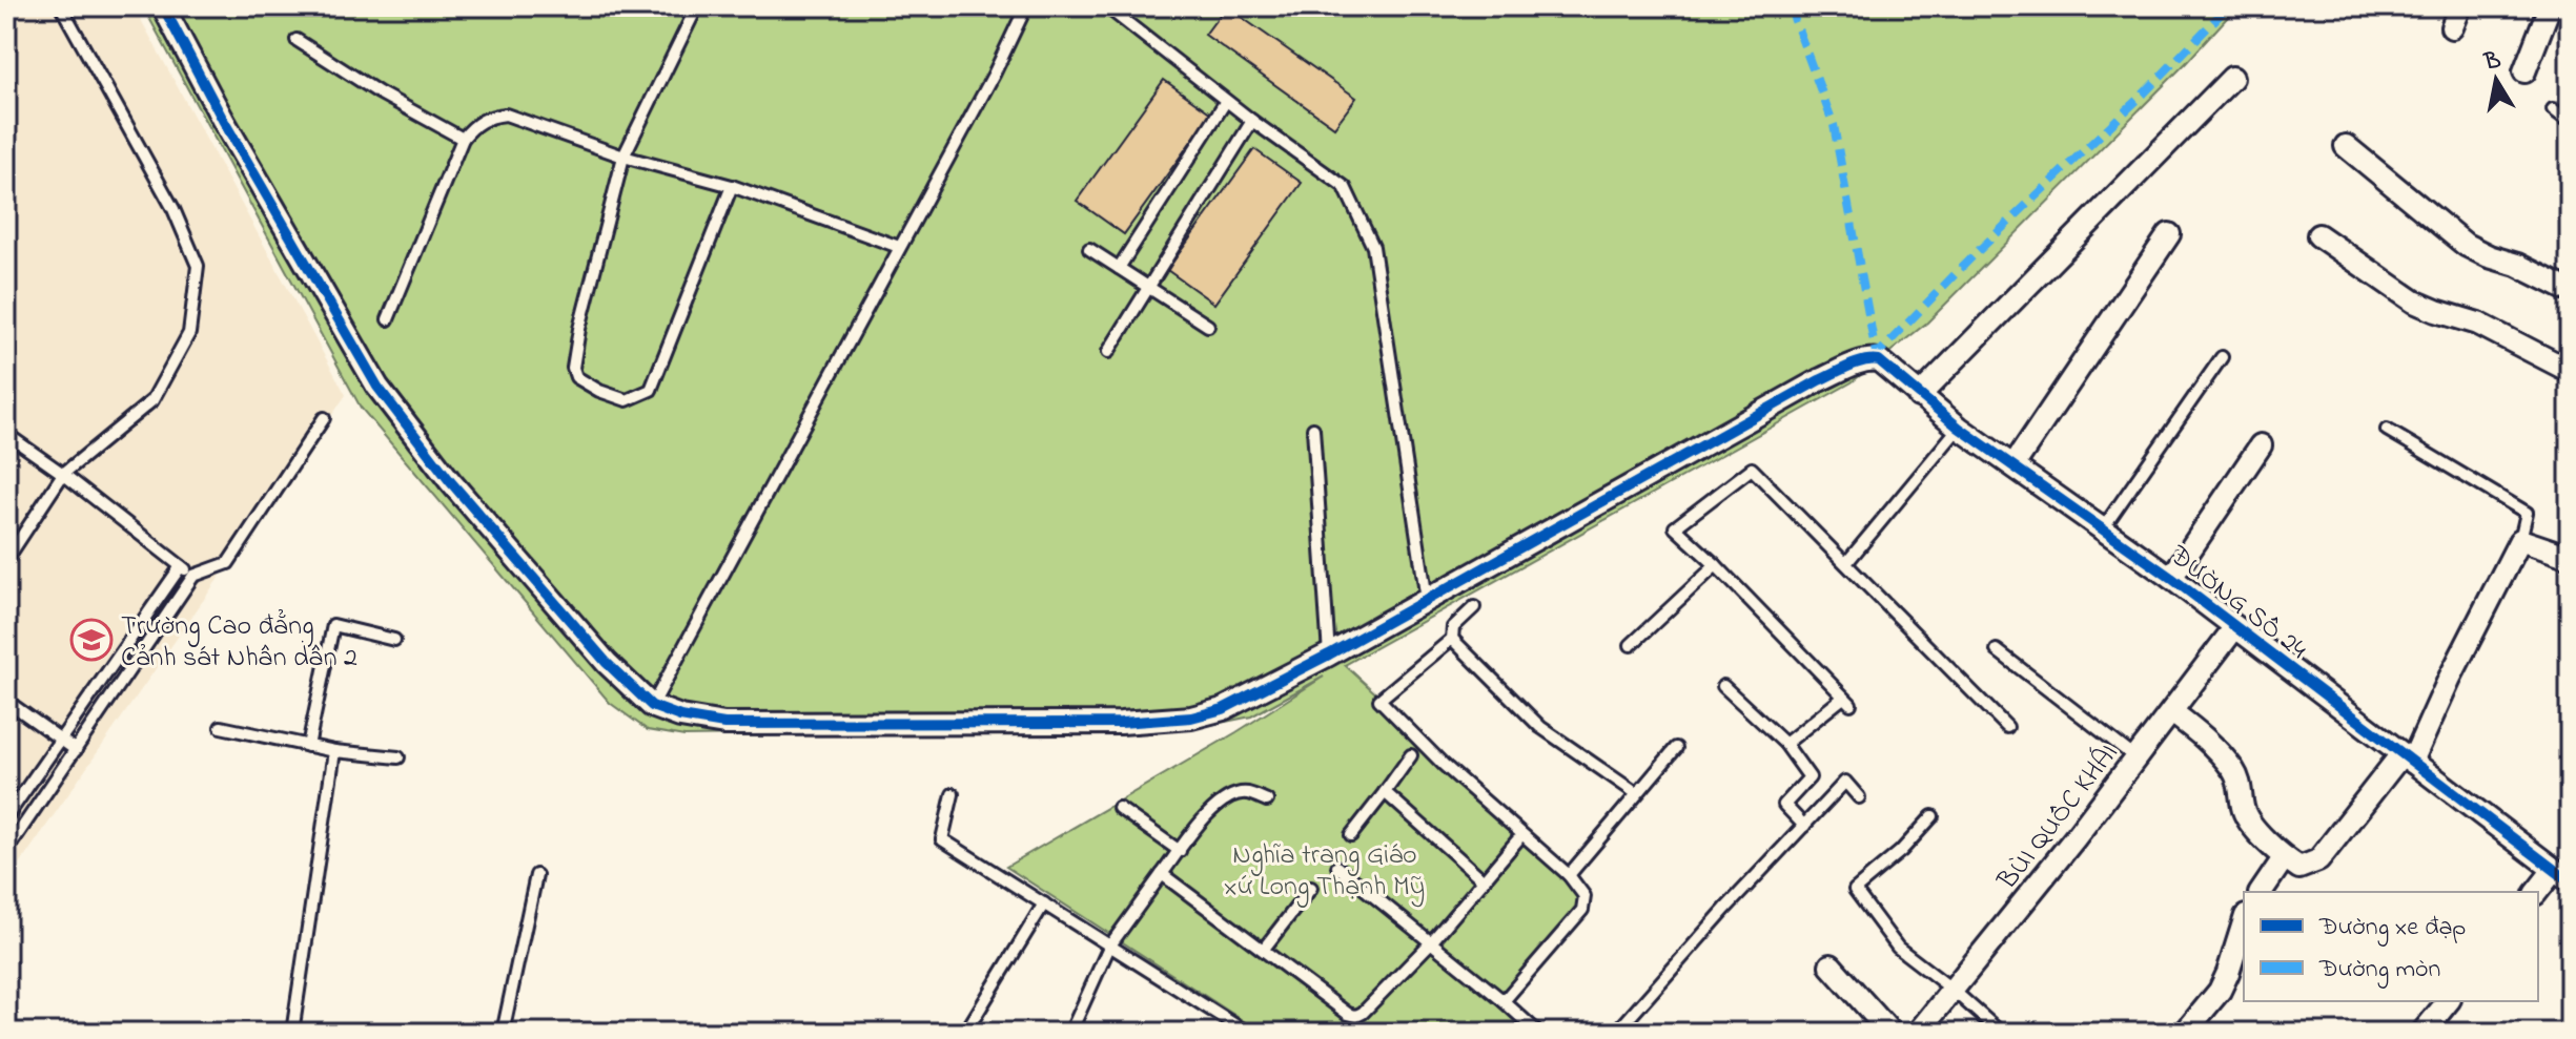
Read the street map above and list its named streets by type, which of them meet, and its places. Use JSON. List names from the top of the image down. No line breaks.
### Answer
{"streets":{"street":["ĐƯỜNG SỐ 24","BÙI QUỐC KHÁI"]},"crossings":[["ĐƯỜNG SỐ 24","BÙI QUỐC KHÁI"]],"parks":["Nghĩa trang Giáo xứ Long Thạnh Mỹ"],"places":{"school or university":["Trường Cao đẳng Cảnh sát Nhân dân 2"]},"legend":["Đường xe đạp","Đường mòn"],"north":"top"}
